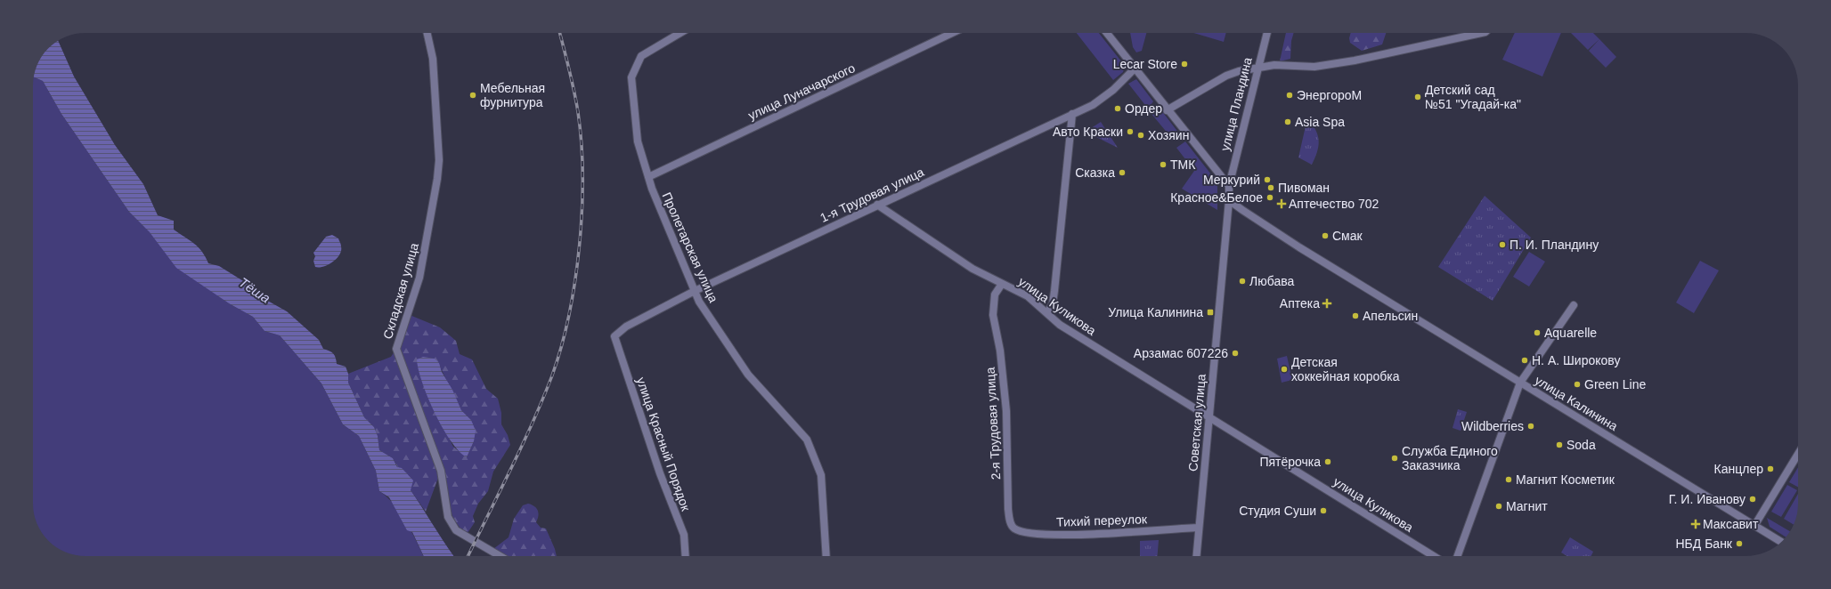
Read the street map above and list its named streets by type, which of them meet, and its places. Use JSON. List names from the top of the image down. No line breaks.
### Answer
{"streets":{"street":["улица Луначарского","улица Пландина","1-я Трудовая улица","Пролетарская улица","Складская улица","улица Куликова","улица Калинина","Советская улица","2-я Трудовая улица","улица Красный Порядок","Тихий переулок"]},"crossings":[["улица Луначарского","Пролетарская улица"],["улица Пландина","улица Калинина"],["улица Пландина","Советская улица"],["1-я Трудовая улица","Пролетарская улица"],["1-я Трудовая улица","улица Куликова"],["1-я Трудовая улица","улица Красный Порядок"],["улица Куликова","Советская улица"],["улица Куликова","2-я Трудовая улица"],["улица Калинина","Советская улица"],["Советская улица","Тихий переулок"],["2-я Трудовая улица","Тихий переулок"]],"water":["Тёша"],"places":{"other":["Lecar Store","Мебельная фурнитура","ЭнергороМ","Детский сад №51 \"Угадай-ка\"","Ордер","Asia Spa","Авто Краски","Хозяин","ТМК","Сказка","Меркурий","Пивоман","Красное&Белое","Смак","П. И. Пландину","Любава","Апельсин","Aquarelle","Арзамас 607226","Н. А. Широкову","Детская хоккейная коробка","Green Line","Wildberries","Soda","Служба Единого Заказчика","Пятёрочка","Канцлер","Магнит Косметик","Г. И. Иванову","Магнит","Студия Суши","НБД Банк"],"health":["Аптечество 702","Аптека","Максавит"],"transit":["Улица Калинина"]}}
